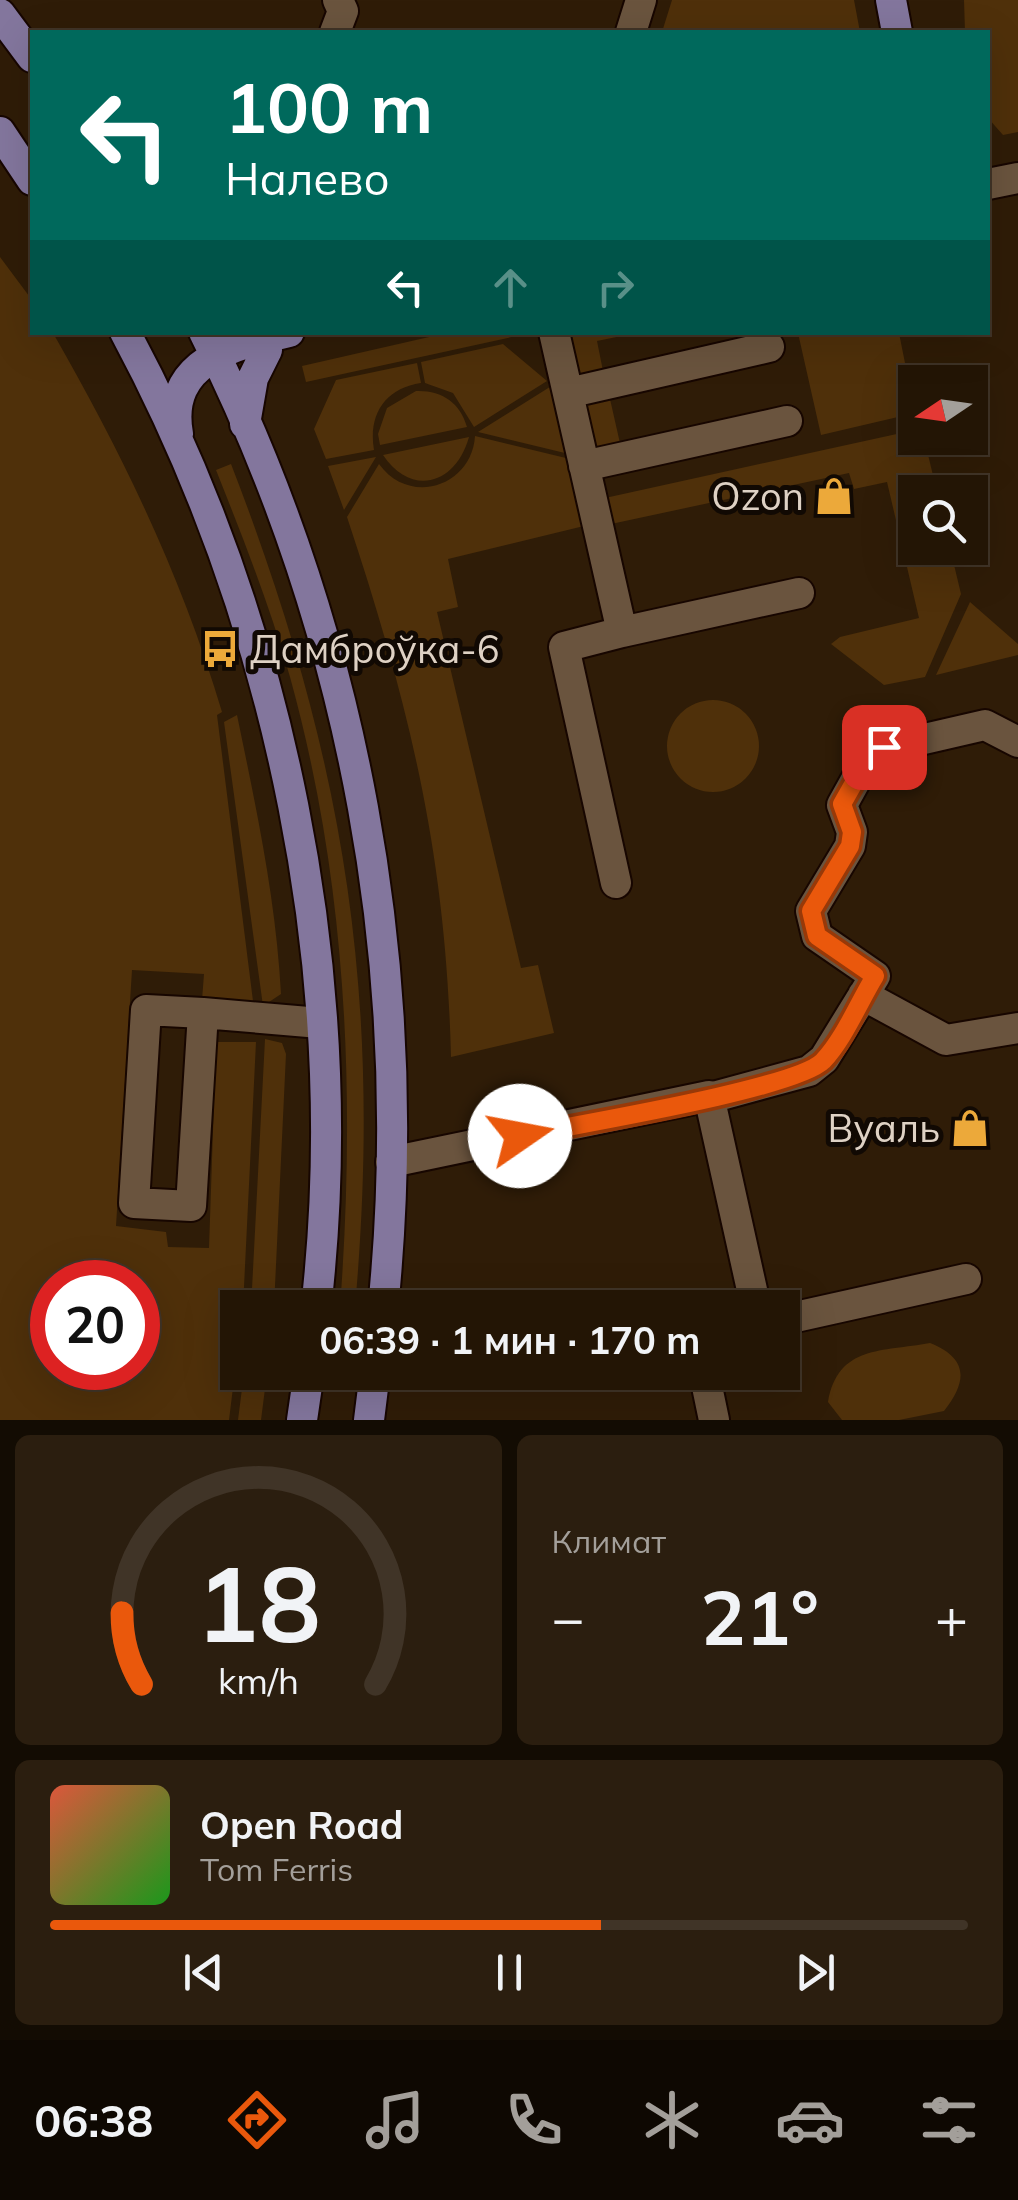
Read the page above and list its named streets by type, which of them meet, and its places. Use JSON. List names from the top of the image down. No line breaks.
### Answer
{"places":{"shop":["Ozon","Вуаль"],"bus stop":["Дамброўка-6"]},"north":"left","page":{"turn":["100 m","Налево"],"limit":"20","trip":"06:39 · 1 мин · 170 m","tile":"Климат","heat":["−","21°","+"],"song":["Open Road","Tom Ferris"],"tabs":"06:38","gauge":["18","km/h"]}}
